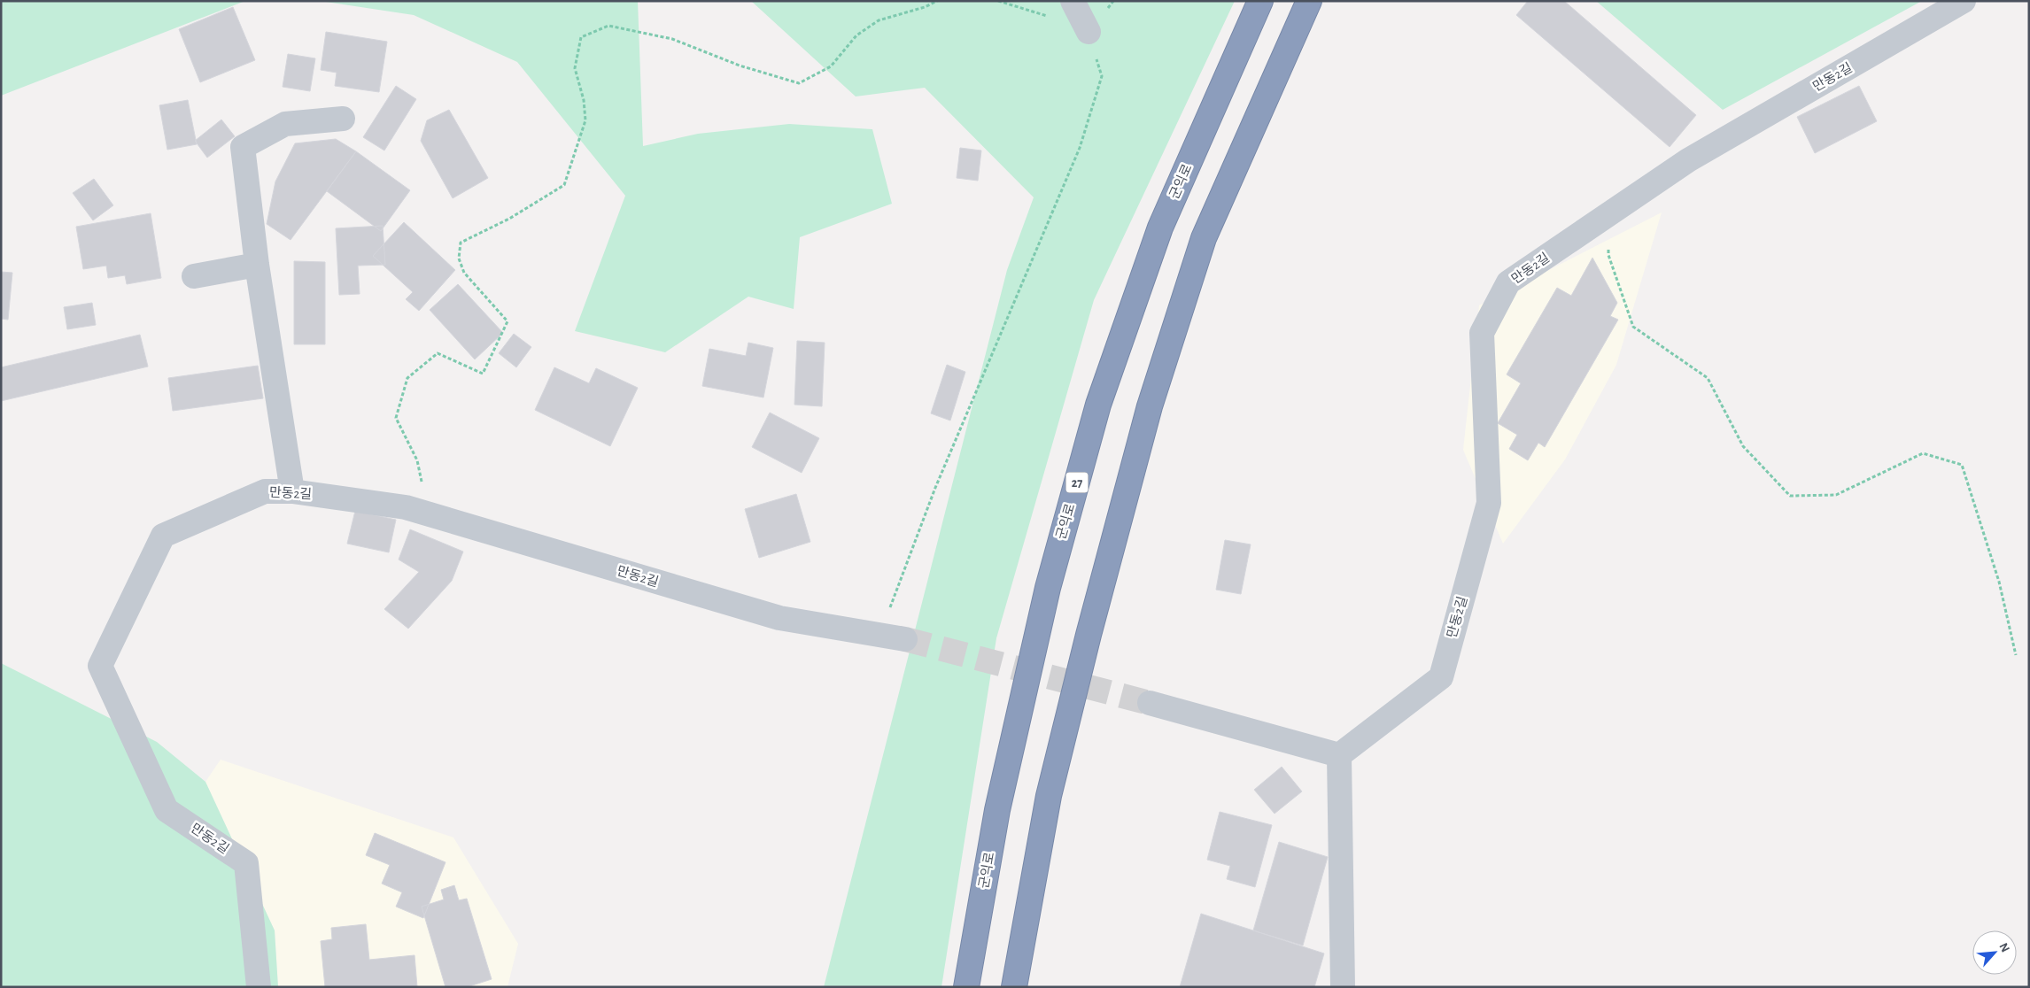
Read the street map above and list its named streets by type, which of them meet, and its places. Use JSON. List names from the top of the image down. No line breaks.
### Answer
{"streets":{"highway":["군익로","27"],"street":["만동2길"]},"north":"top right"}
